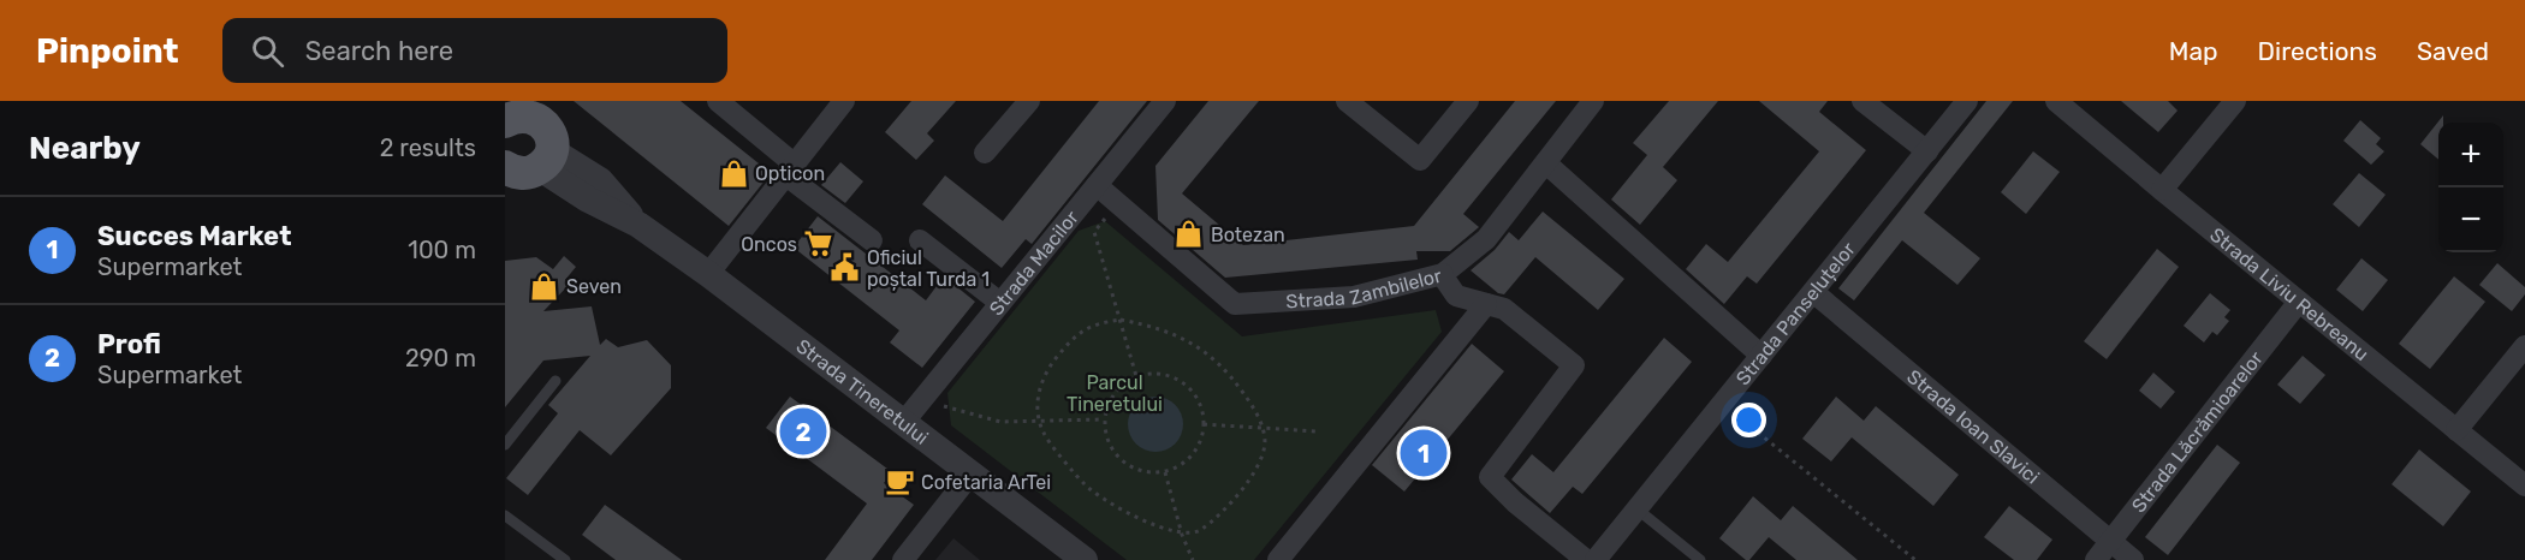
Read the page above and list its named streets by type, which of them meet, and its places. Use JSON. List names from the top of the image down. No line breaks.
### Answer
{"streets":{"street":["Strada Macilor","Strada Zambilelor","Strada Liviu Rebreanu","Strada Panseluțelor","Strada Tineretului","Strada Ioan Slavici","Strada Lăcrămioarelor"]},"crossings":[["Strada Macilor","Strada Zambilelor"],["Strada Macilor","Strada Tineretului"],["Strada Liviu Rebreanu","Strada Lăcrămioarelor"],["Strada Panseluțelor","Strada Ioan Slavici"],["Strada Ioan Slavici","Strada Lăcrămioarelor"]],"parks":["Parcul Tineretului"],"places":{"shop":["Opticon","Botezan","Seven"],"supermarket":["Oncos"],"public building":["Oficiul poștal Turda 1"],"cafe":["Cofetaria ArTei"]},"page":{"header":"Pinpoint","search":"Search here","nav":["Map","Directions","Saved"],"heading":["Nearby","2 results"],"map_buttons":["+","−"],"list":[{"mark":"1","name":"Succes Market","note":"Supermarket","value":"100 m"},{"mark":"2","name":"Profi","note":"Supermarket","value":"290 m"}],"pins":["2","1"]}}
